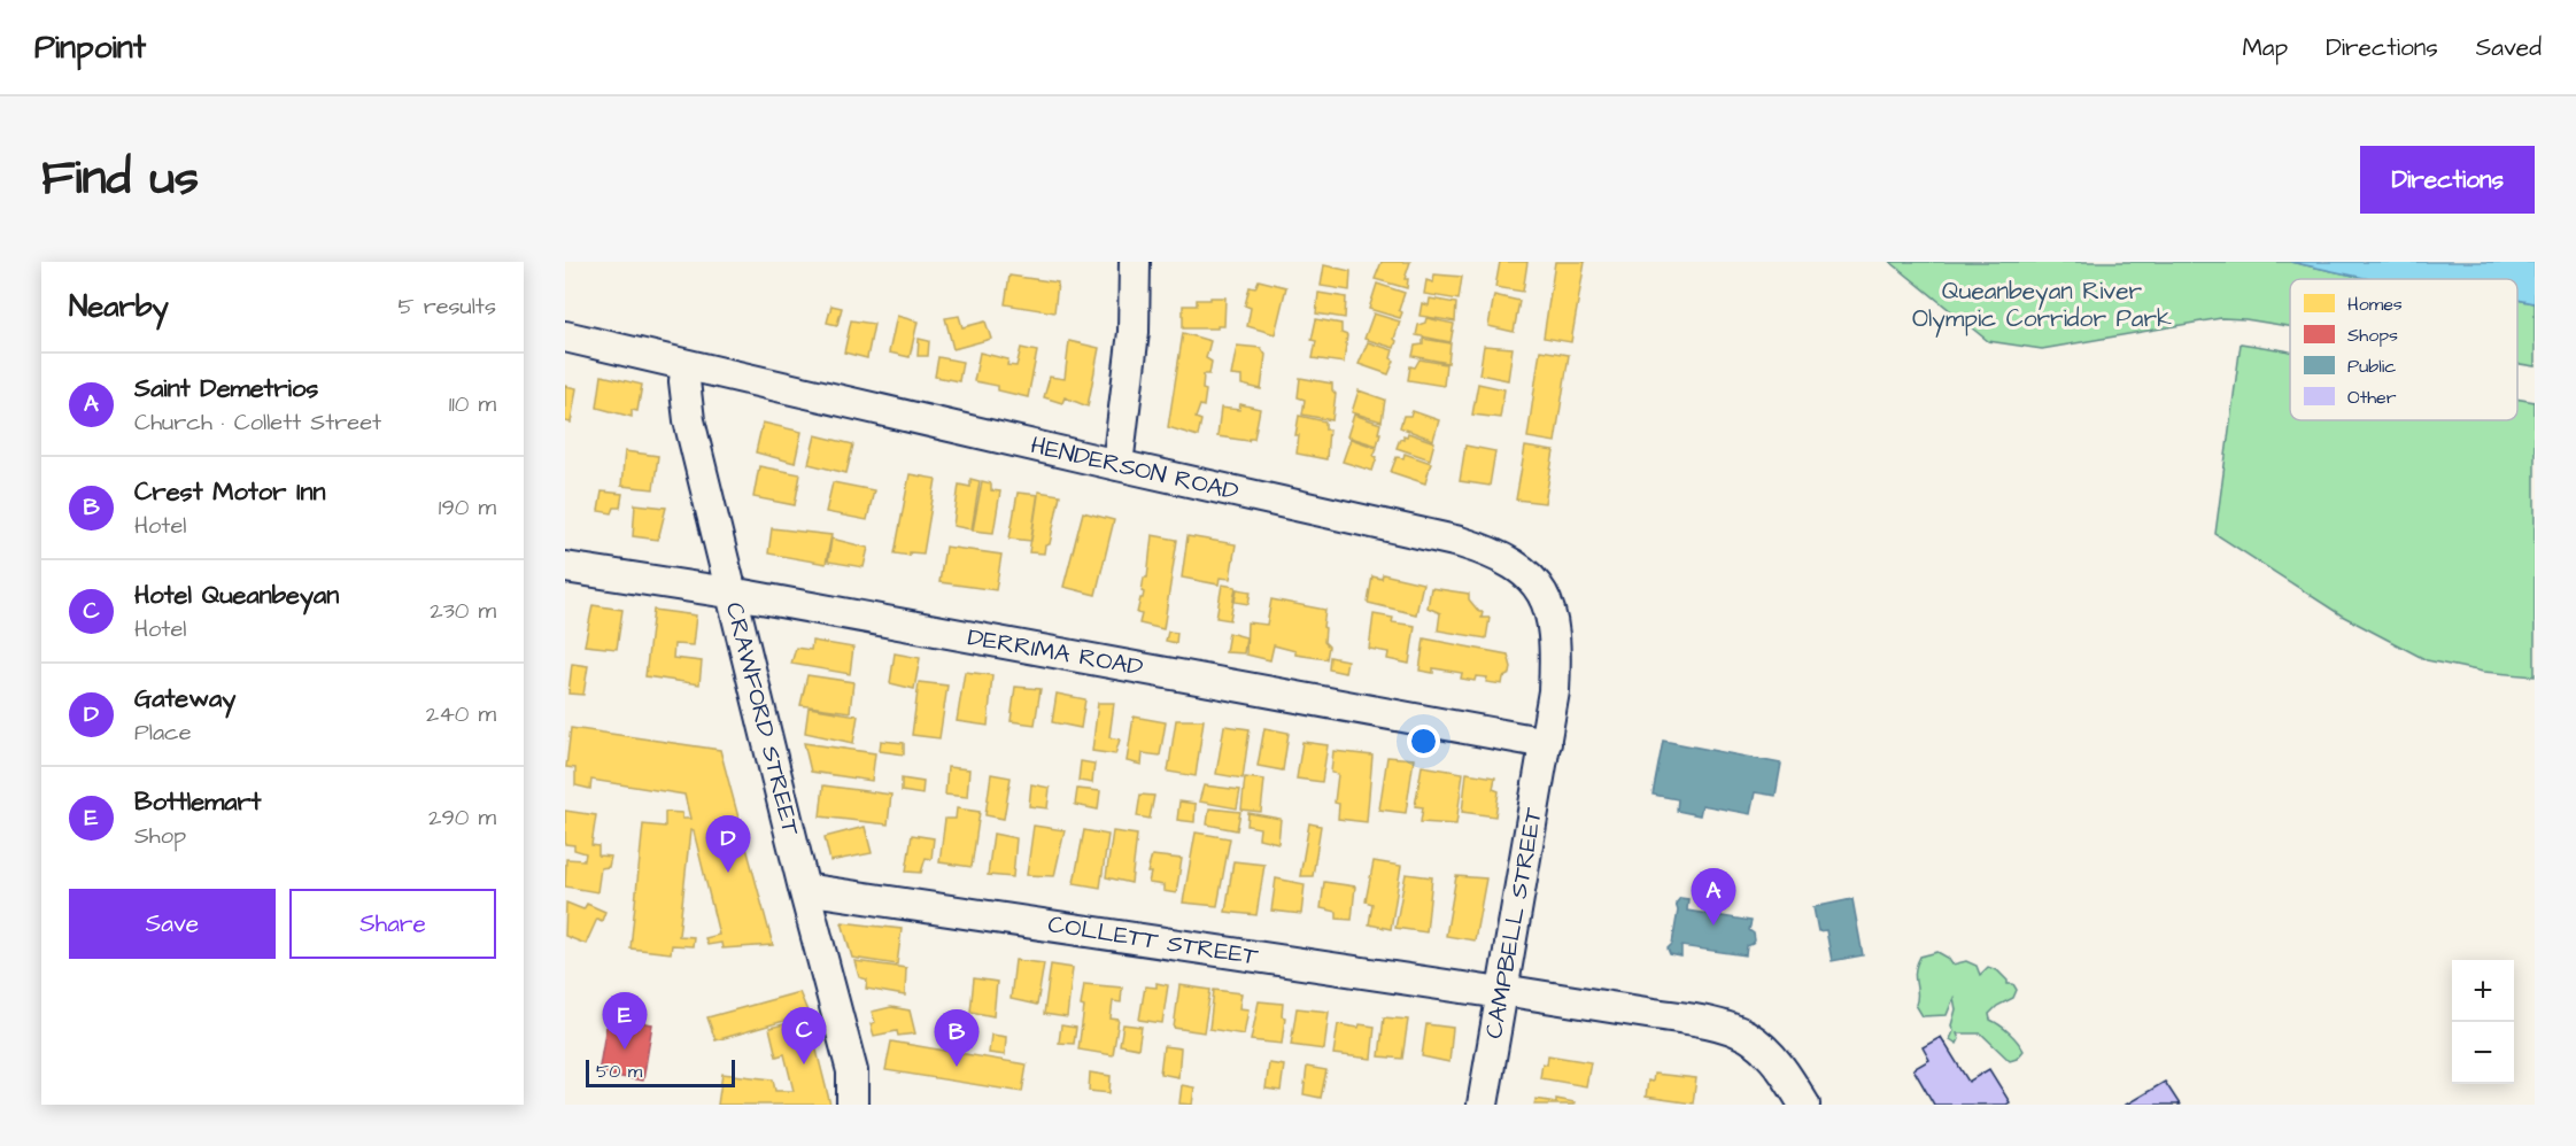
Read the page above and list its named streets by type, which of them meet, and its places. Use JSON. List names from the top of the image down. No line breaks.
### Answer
{"streets":{"street":["HENDERSON ROAD","DERRIMA ROAD","CRAWFORD STREET","CAMPBELL STREET","COLLETT STREET"]},"crossings":[["HENDERSON ROAD","DERRIMA ROAD"],["HENDERSON ROAD","CRAWFORD STREET"],["HENDERSON ROAD","CAMPBELL STREET"],["DERRIMA ROAD","CRAWFORD STREET"],["DERRIMA ROAD","CAMPBELL STREET"],["CRAWFORD STREET","COLLETT STREET"],["CAMPBELL STREET","COLLETT STREET"]],"parks":["Queanbeyan River Olympic Corridor Park"],"legend":["Homes","Shops","Public","Other"],"scale_bar":"50 m","page":{"header":"Pinpoint","nav":["Map","Directions","Saved"],"title":"Find us","buttons":["Directions",["Save","Share"]],"heading":["Nearby","5 results"],"list":[{"mark":"A","name":"Saint Demetrios","note":"Church · Collett Street","value":"110 m"},{"mark":"B","name":"Crest Motor Inn","note":"Hotel","value":"190 m"},{"mark":"C","name":"Hotel Queanbeyan","note":"Hotel","value":"230 m"},{"mark":"D","name":"Gateway","note":"Place","value":"240 m"},{"mark":"E","name":"Bottlemart","note":"Shop","value":"290 m"}],"pins":["D","A","E","C","B"],"map_buttons":["+","−"],"scale":"50 m"}}
